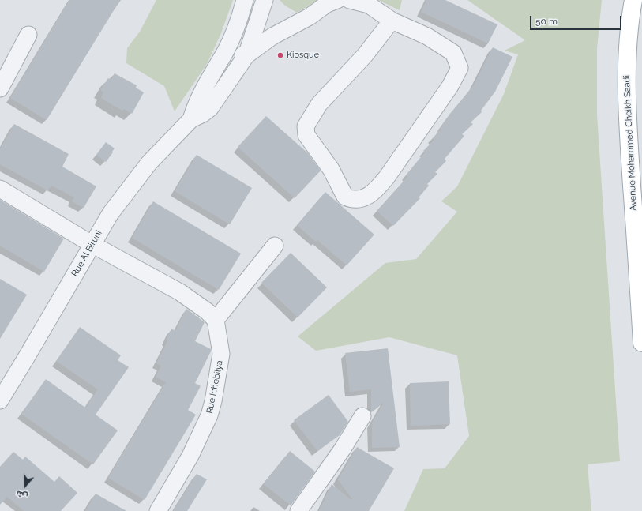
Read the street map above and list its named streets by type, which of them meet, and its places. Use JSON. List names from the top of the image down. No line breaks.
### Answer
{"streets":{"main road":["Avenue Mohammed Cheikh Saadi"],"street":["Rue Al Biruni","Rue Ichebilya"]},"places":["Kiosque"],"scale_bar":"50 m","north":"bottom"}
